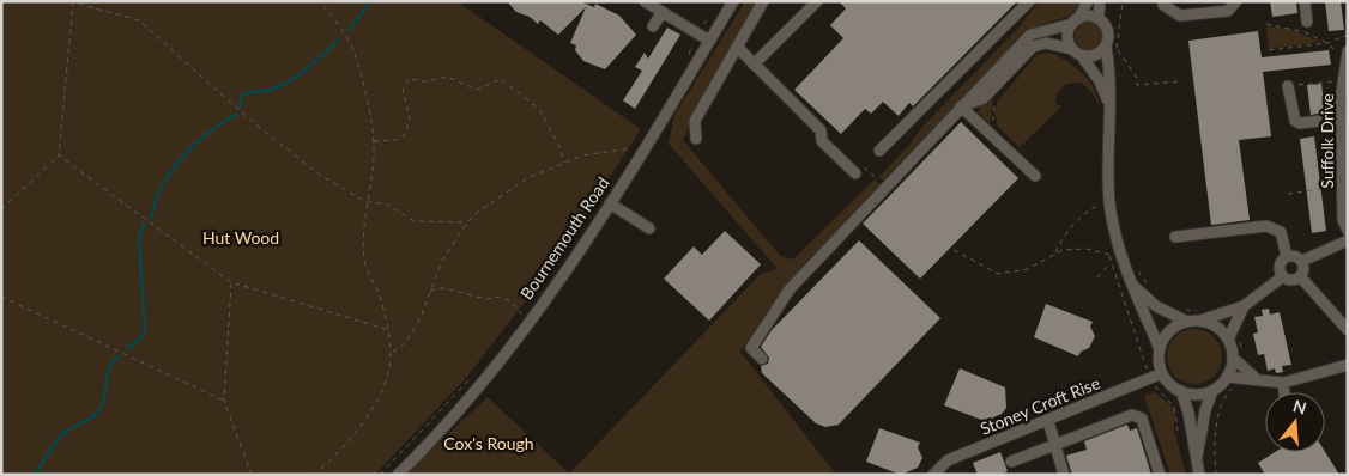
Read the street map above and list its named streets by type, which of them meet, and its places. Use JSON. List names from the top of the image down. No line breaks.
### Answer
{"streets":{"street":["Suffolk Drive","Bournemouth Road","Stoney Croft Rise"]},"parks":["Hut Wood","Cox's Rough"],"north":"top"}
